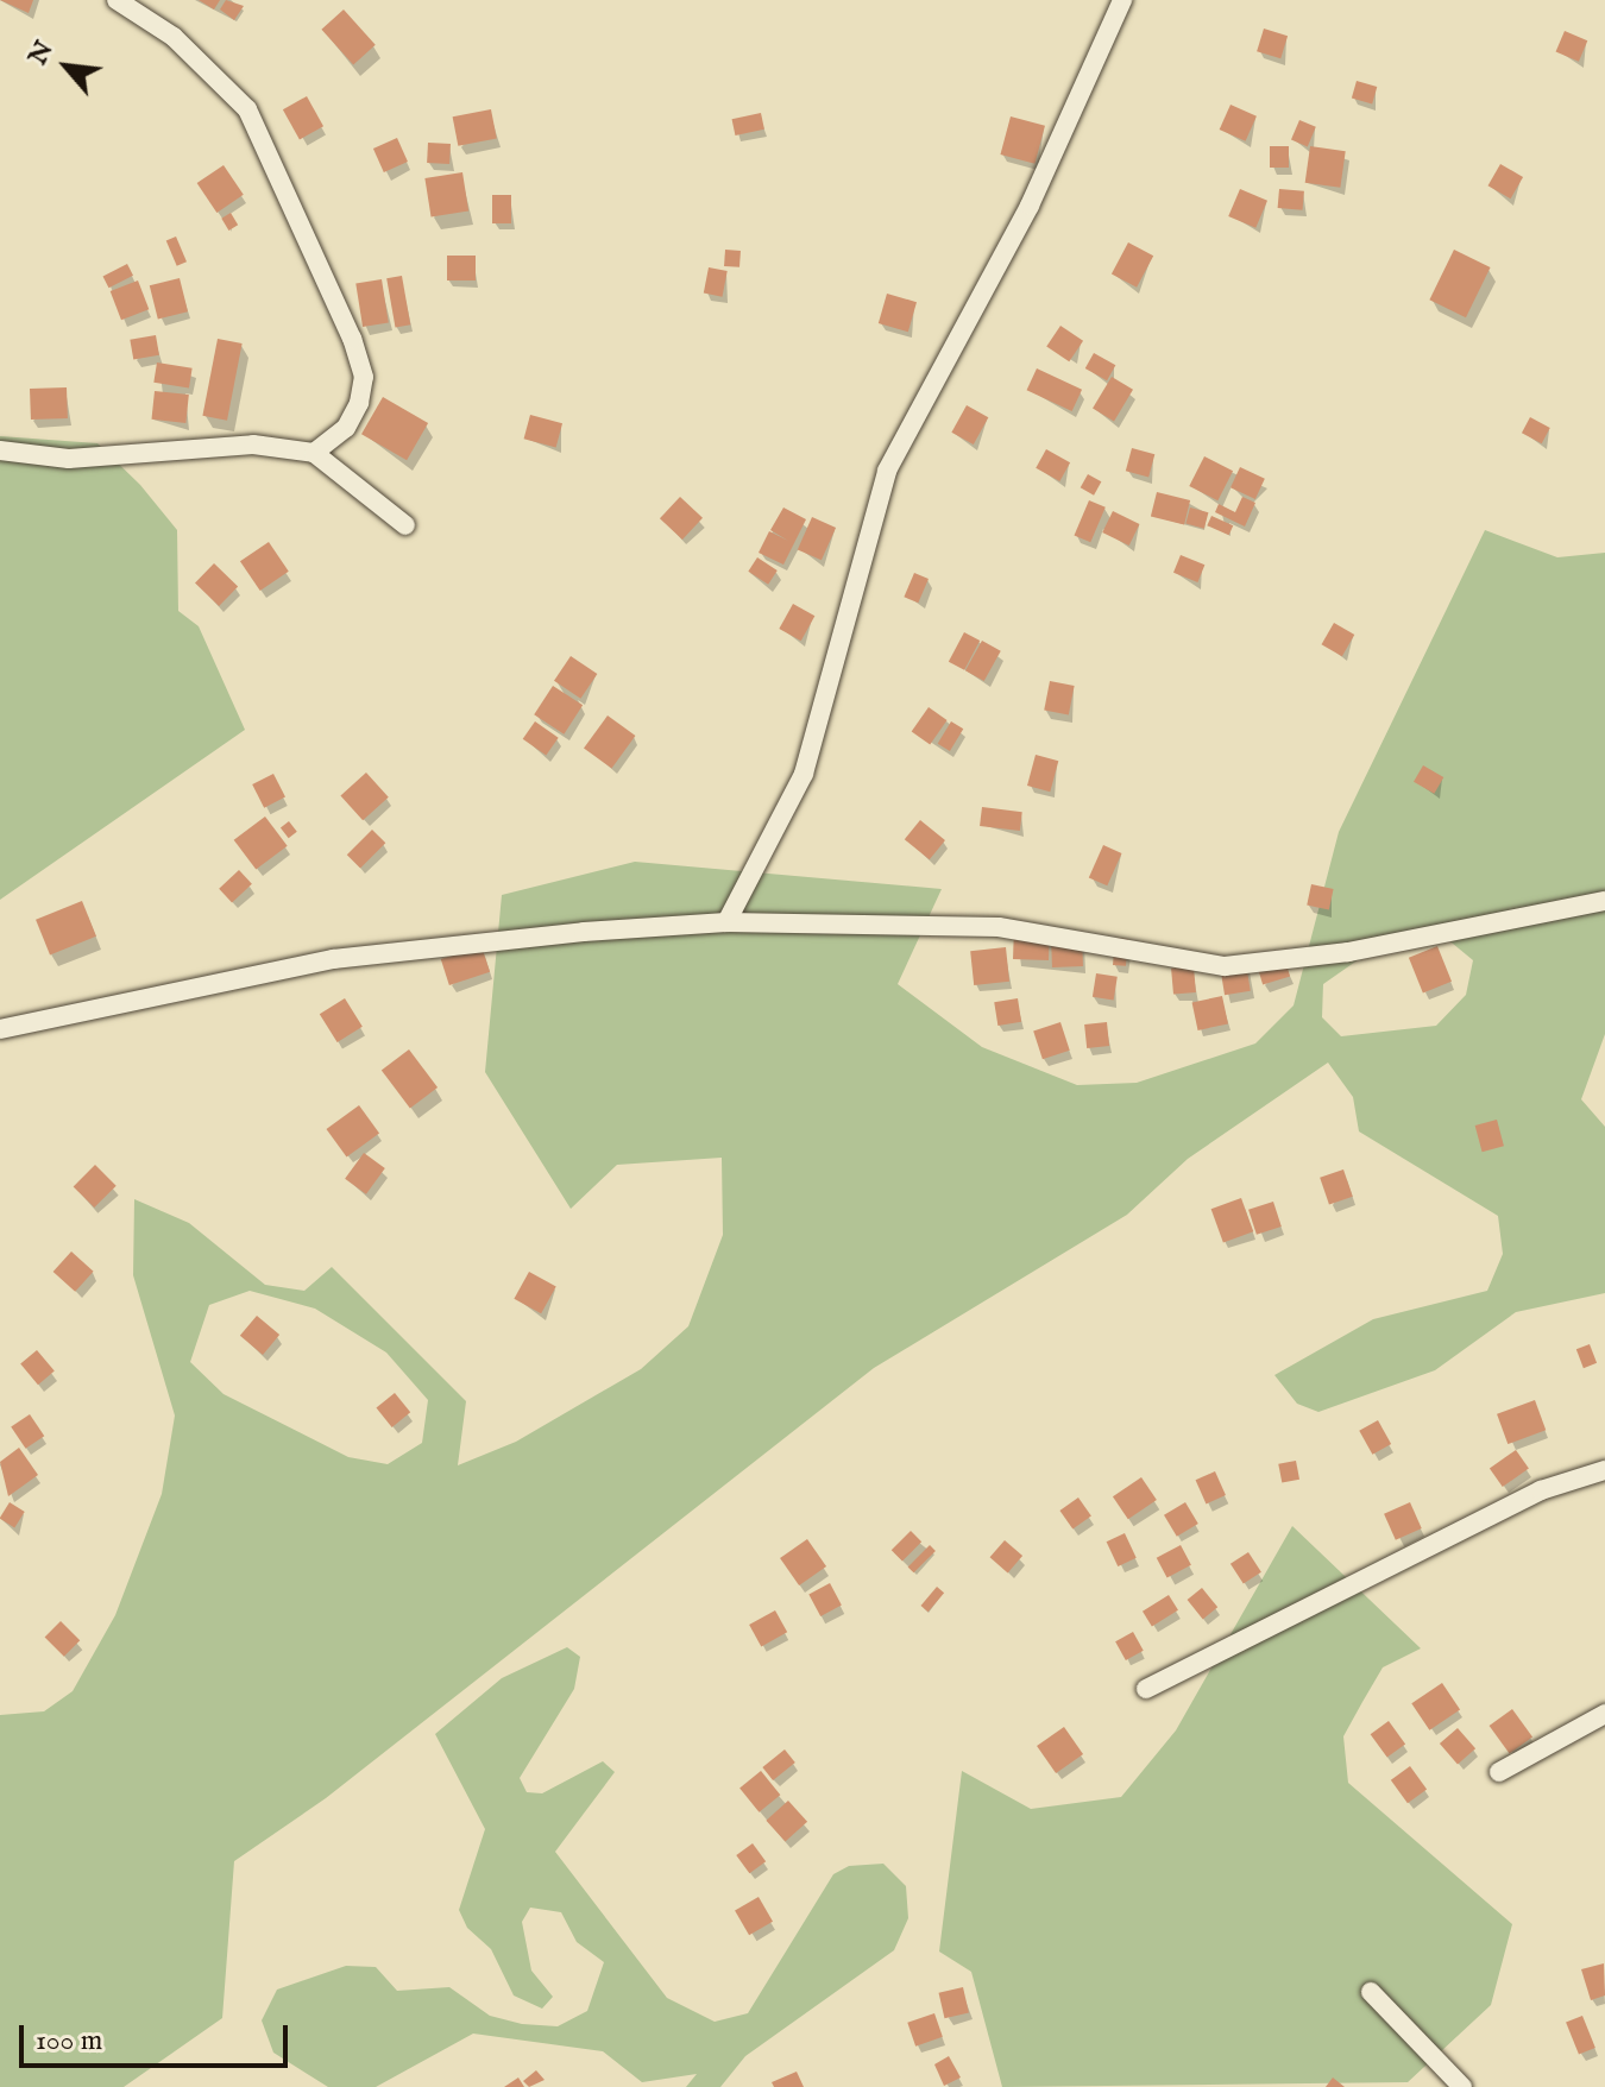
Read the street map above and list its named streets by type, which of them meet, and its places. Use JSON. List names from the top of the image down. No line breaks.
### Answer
{"scale_bar":"100 m","north":"top left"}
